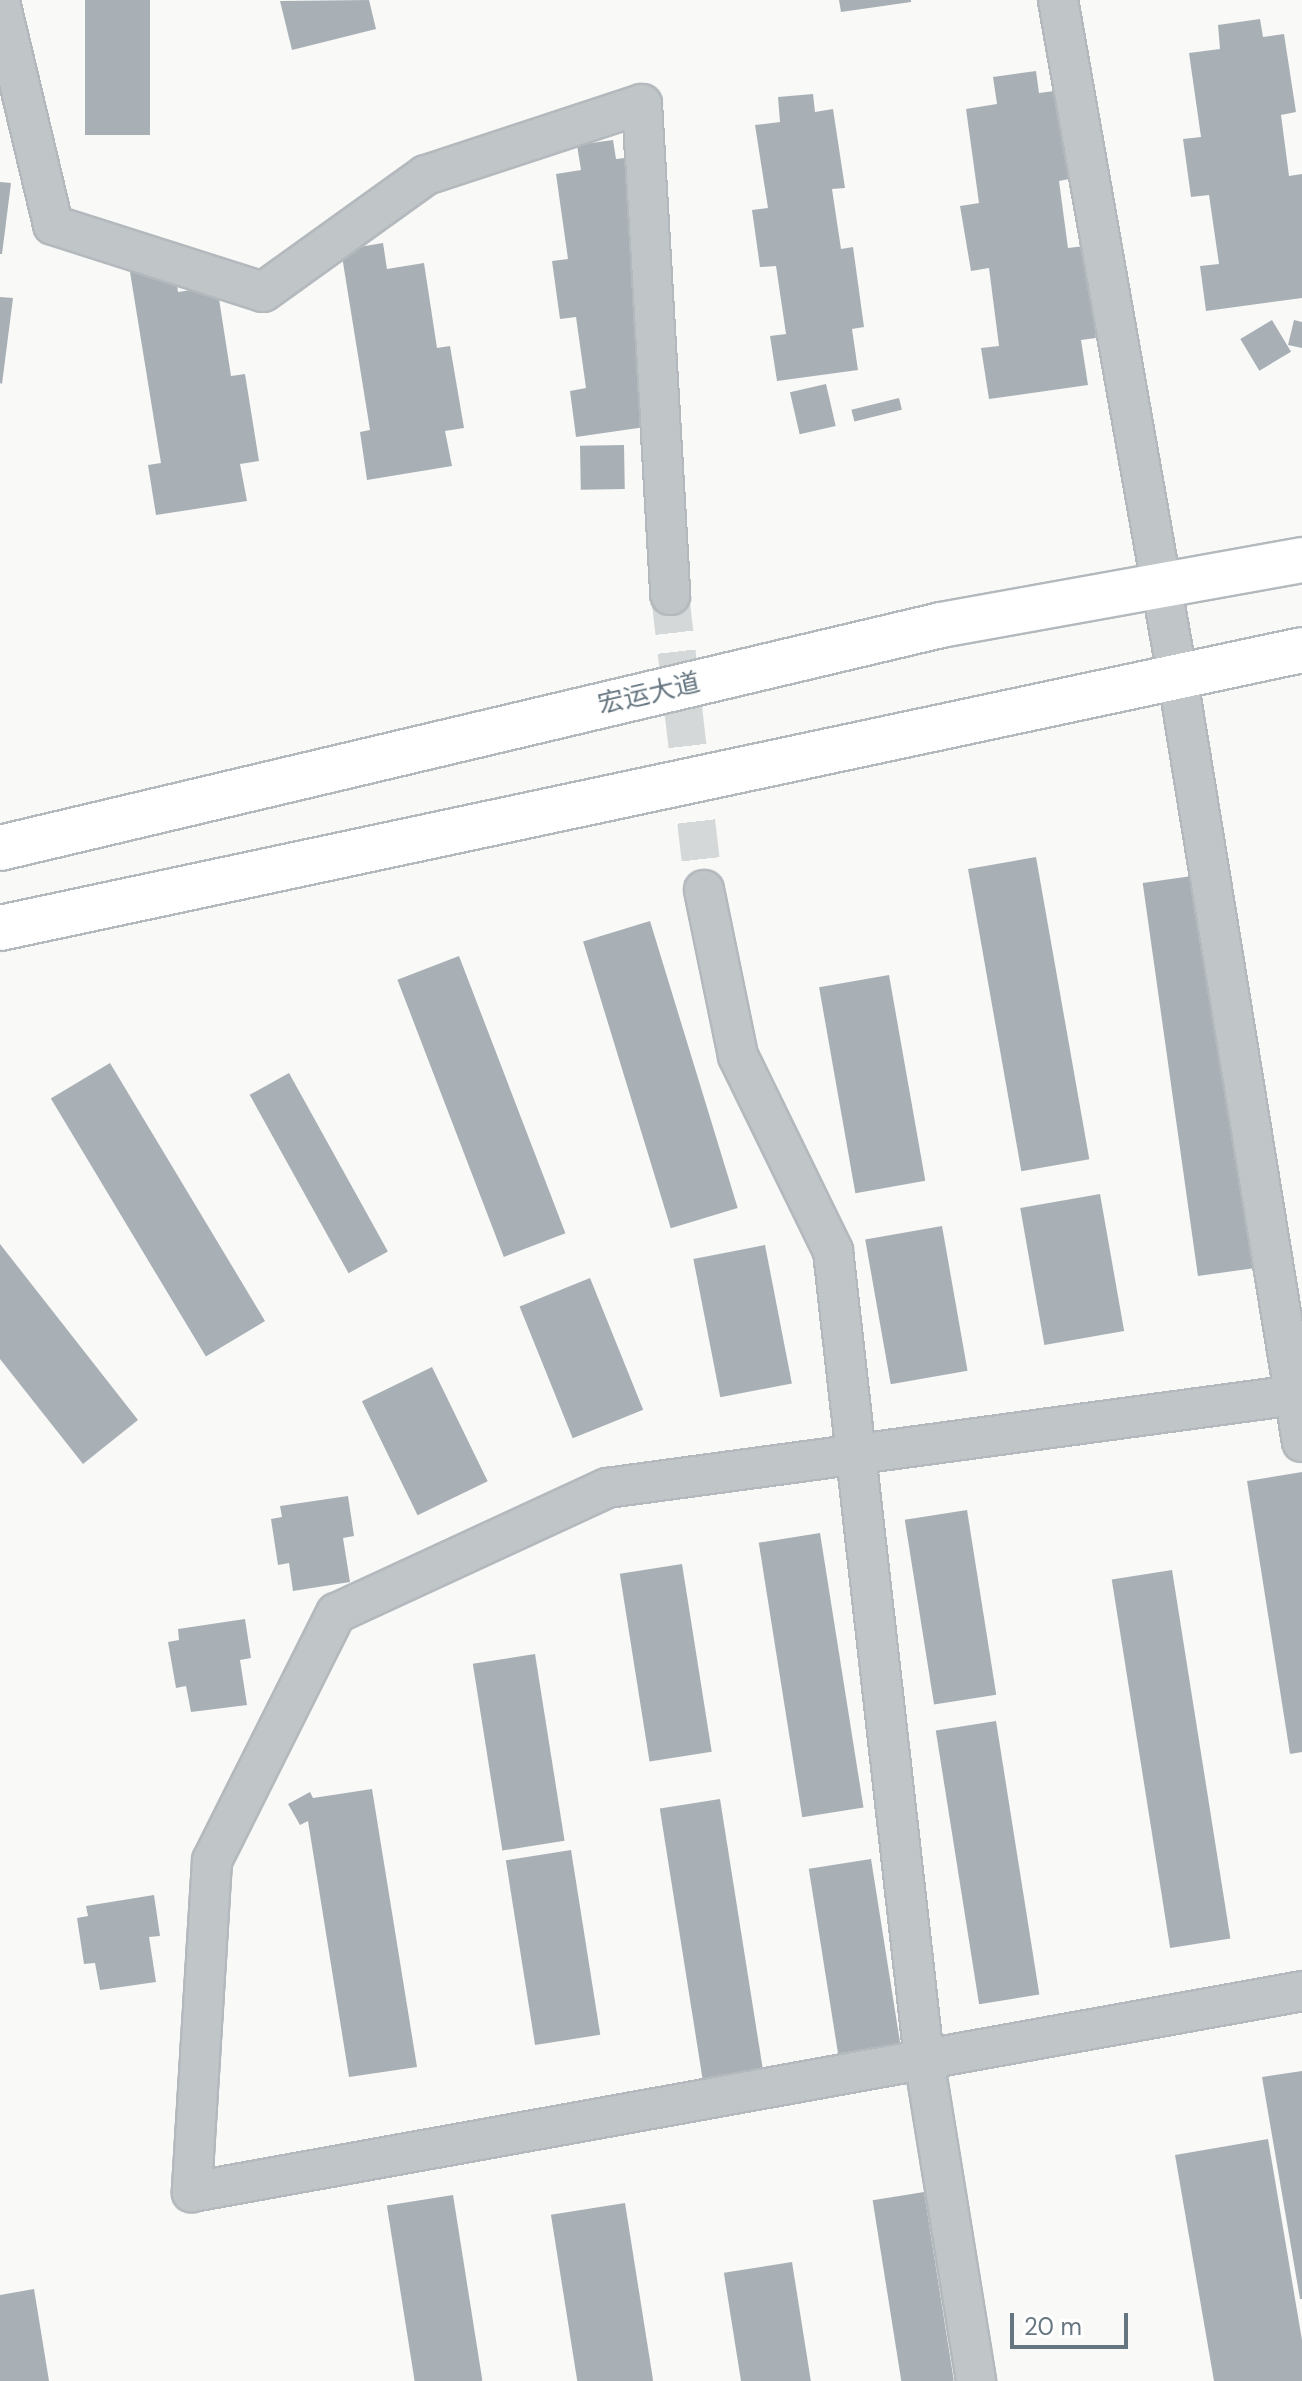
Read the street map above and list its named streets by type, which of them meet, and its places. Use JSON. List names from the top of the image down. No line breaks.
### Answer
{"streets":{"main road":["宏运大道"]},"scale_bar":"20 m"}
